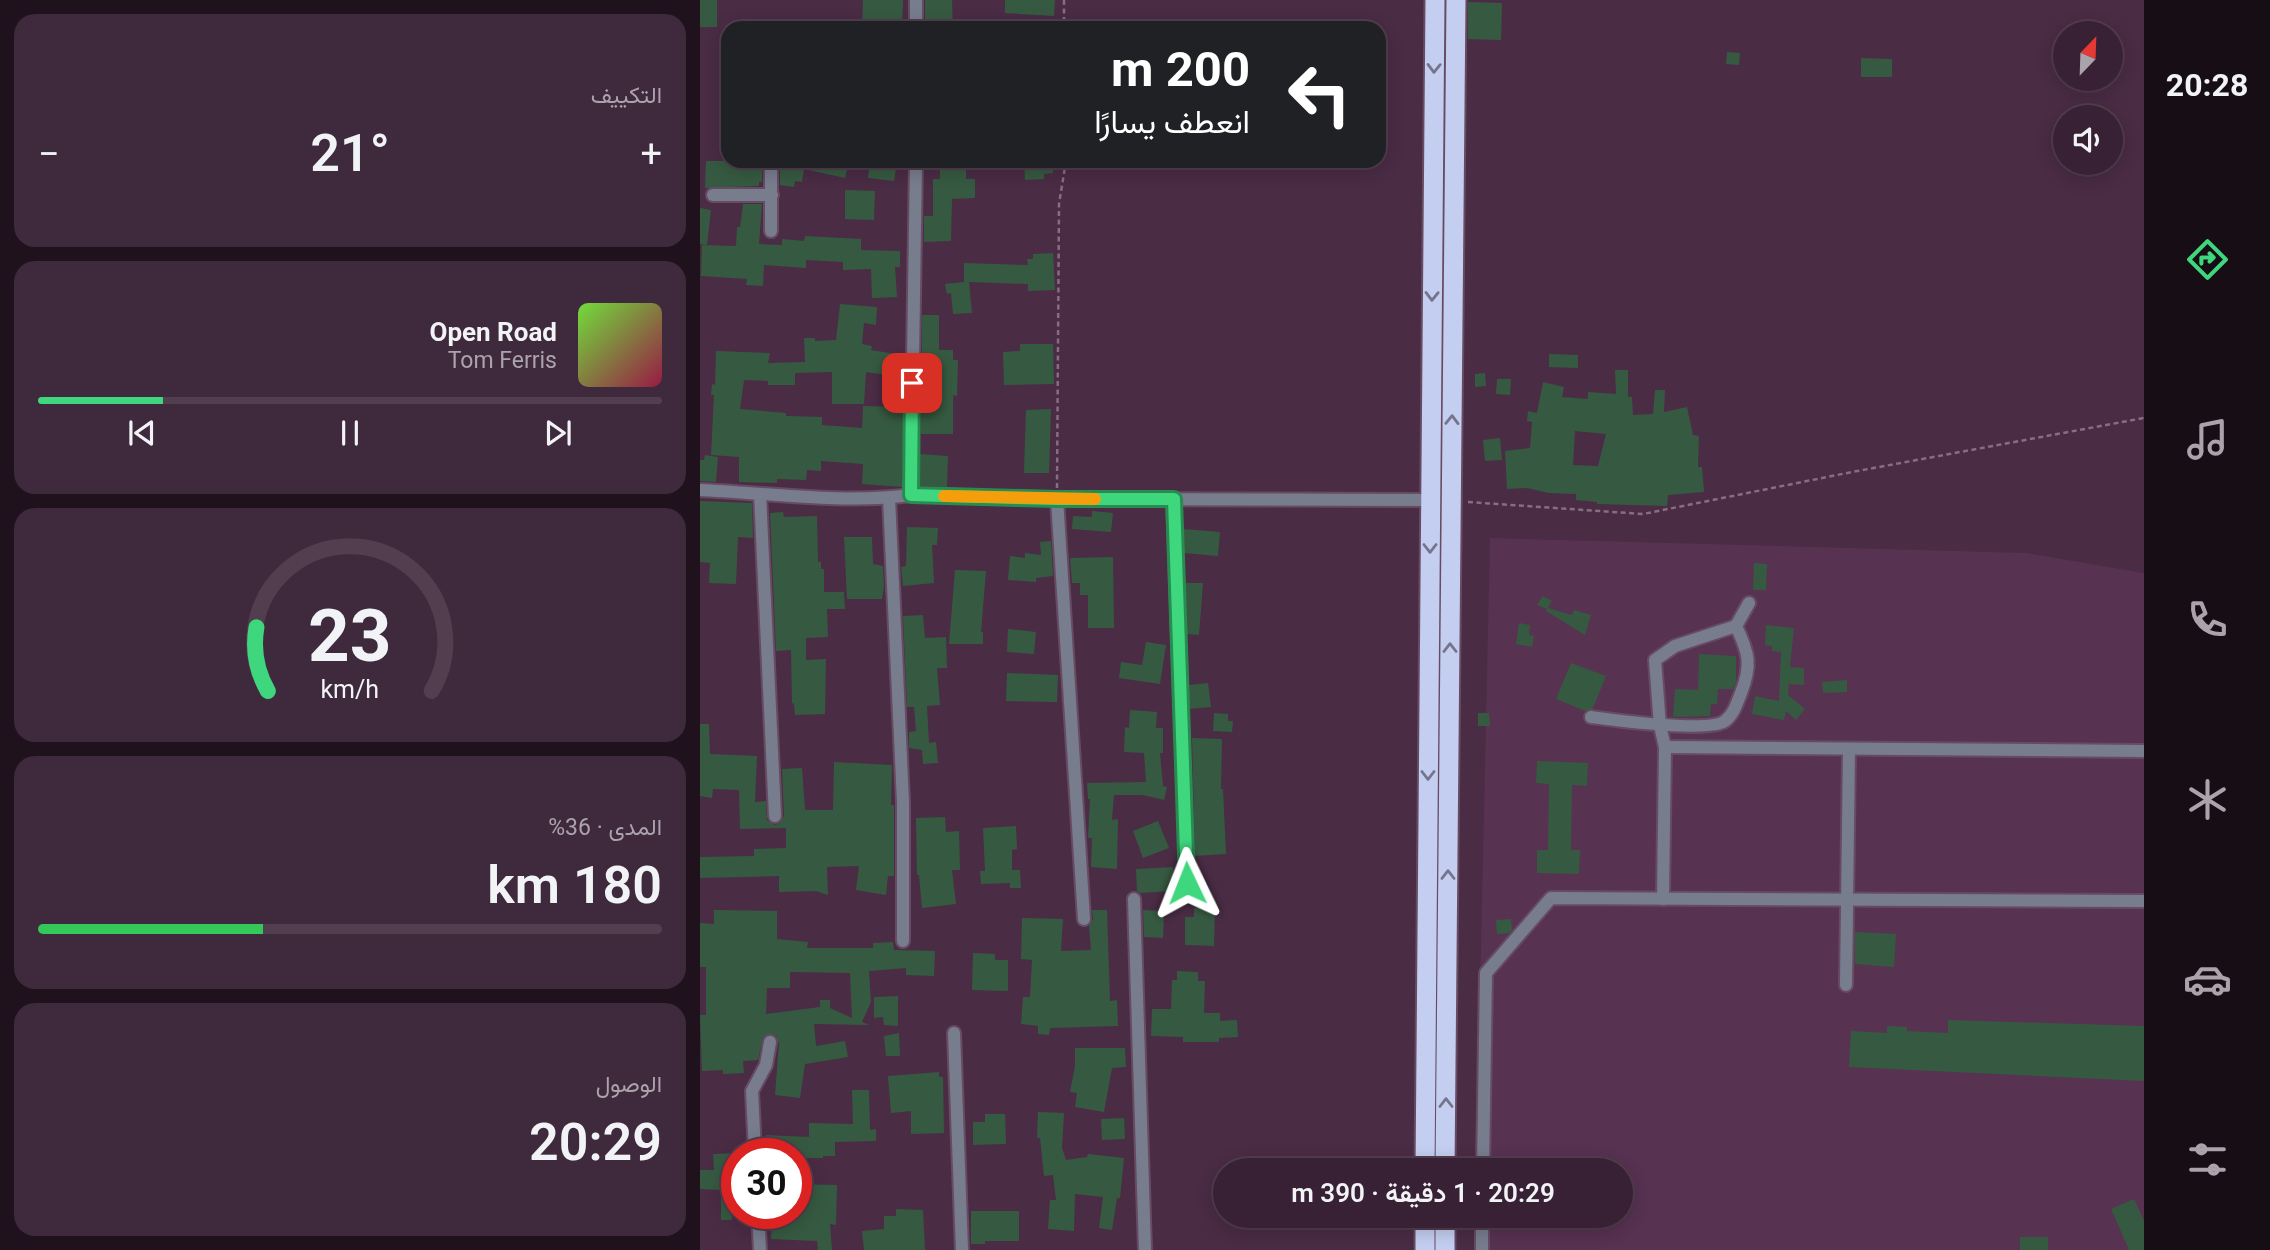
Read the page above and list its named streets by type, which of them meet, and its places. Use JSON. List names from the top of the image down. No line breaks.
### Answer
{"north":"top right","page":{"tabs":"20:28","tile":["التكييف",["المدى · 36%","180 km"],["الوصول","20:29"]],"turn":["200 m","انعطف يسارًا"],"heat":["−","21°","+"],"song":["Open Road","Tom Ferris"],"limit":"30","trip":"20:29 · 1 دقيقة · 390 m","gauge":["23","km/h"]}}
